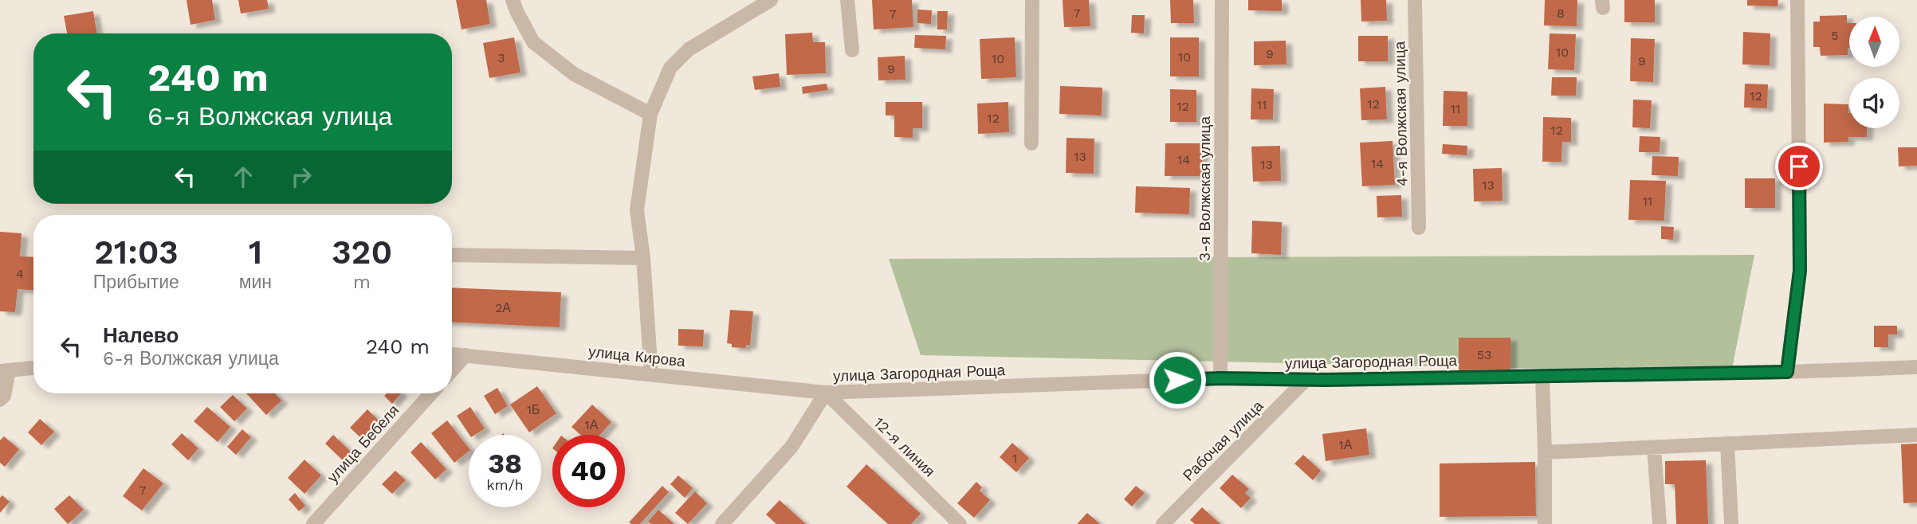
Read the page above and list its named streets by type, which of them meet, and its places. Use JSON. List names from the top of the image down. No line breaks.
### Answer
{"streets":{"street":["4-я Волжская улица","3-я Волжская улица","улица Кирова","улица Загородная Роща","Рабочая улица","улица Бебеля","12-я линия"]},"crossings":[["3-я Волжская улица","улица Загородная Роща"],["улица Кирова","улица Загородная Роща"],["улица Кирова","12-я линия"],["улица Загородная Роща","Рабочая улица"],["улица Загородная Роща","12-я линия"]],"house_numbers":["7","8","7","5","10","9","10","3","10","9","9","12","12","11","12","11","12","12","13","14","14","13","13","11","4","2А","53","1Б","1А","1А","1","7"],"north":"top","page":{"turn":["240 m","6-я Волжская улица"],"eta":["21:03","Прибытие","1","мин","320","m"],"list":[{"name":"Налево","note":"6-я Волжская улица","value":"240 m"}],"speed":"38 km/h","limit":"40"}}
